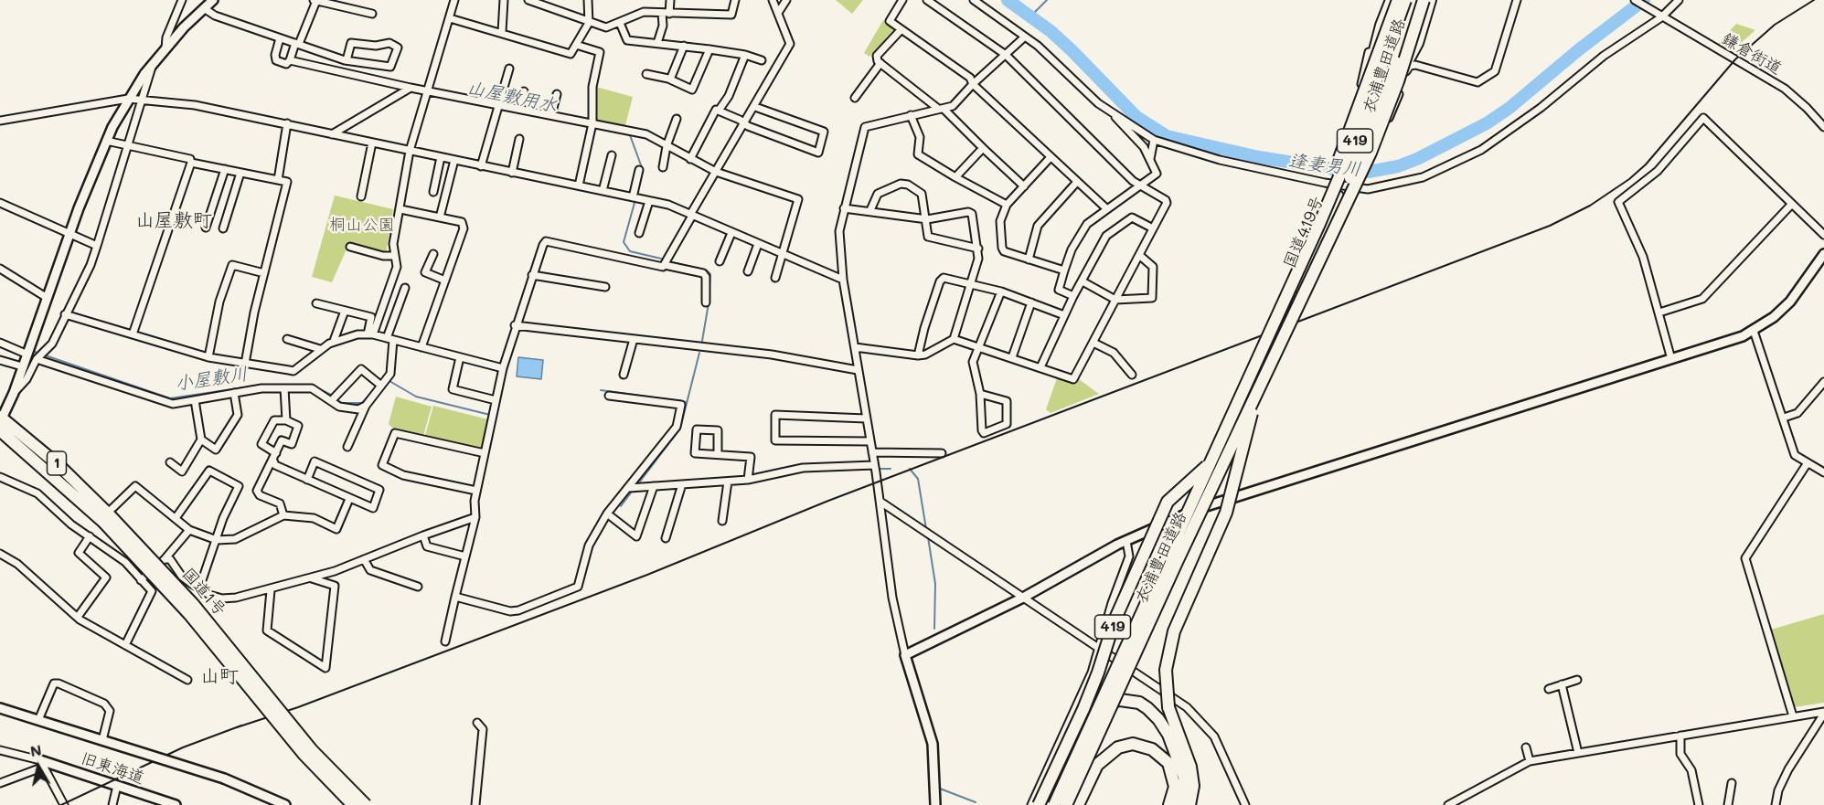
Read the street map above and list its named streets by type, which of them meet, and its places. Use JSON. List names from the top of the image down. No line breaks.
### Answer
{"streets":{"highway":["衣浦豊田道路","419","国道419号","1","国道1号"],"street":["鎌倉街道","旧東海道"]},"crossings":[["衣浦豊田道路","国道419号"]],"districts":["山屋敷町","山町"],"water":["山屋敷用水","逢妻男川","小屋敷川"],"parks":["桐山公園"],"north":"top"}
